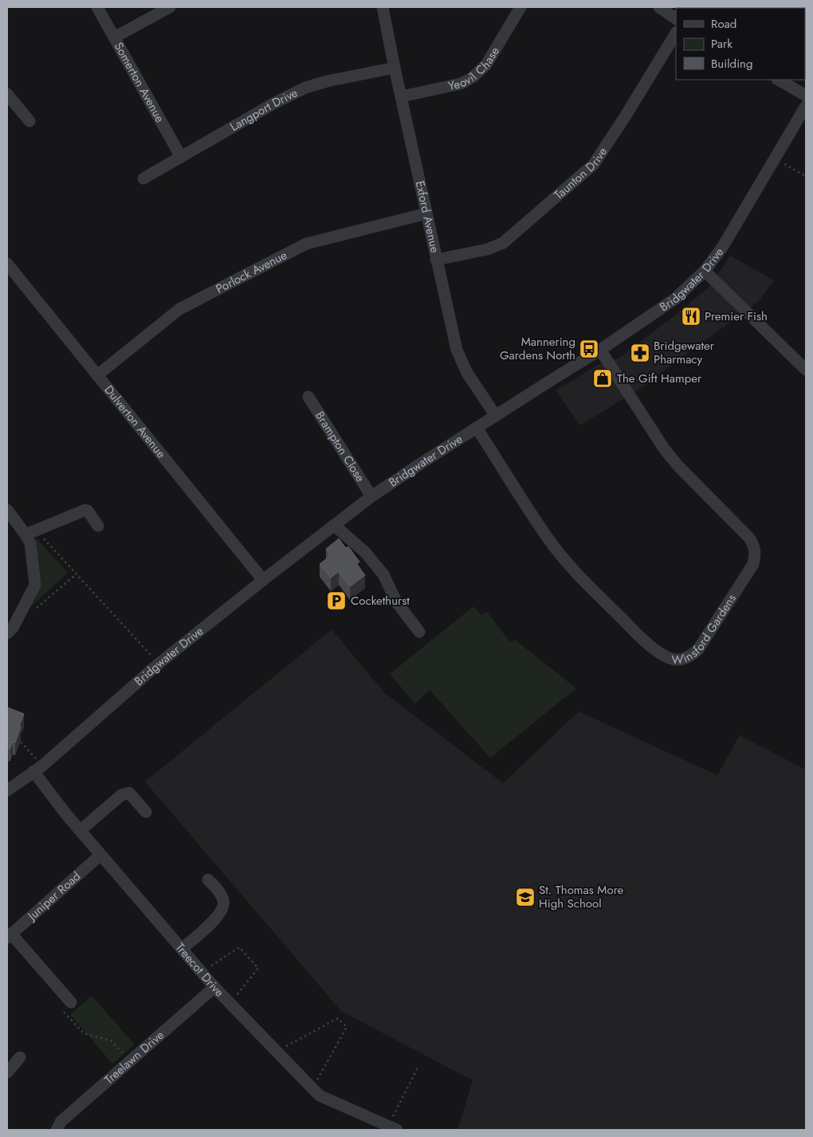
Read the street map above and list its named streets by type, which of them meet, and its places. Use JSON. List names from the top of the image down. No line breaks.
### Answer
{"streets":{"street":["Yeovil Chase","Somerton Avenue","Langport Drive","Taunton Drive","Exford Avenue","Porlock Avenue","Bridgwater Drive","Dulverton Avenue","Brampton Close","Winsford Gardens","Juniper Road","Treecot Drive","Treelawn Drive"]},"crossings":[["Yeovil Chase","Exford Avenue"],["Somerton Avenue","Langport Drive"],["Langport Drive","Exford Avenue"],["Taunton Drive","Exford Avenue"],["Exford Avenue","Porlock Avenue"],["Exford Avenue","Bridgwater Drive"],["Porlock Avenue","Dulverton Avenue"],["Bridgwater Drive","Dulverton Avenue"],["Bridgwater Drive","Brampton Close"],["Bridgwater Drive","Winsford Gardens"],["Bridgwater Drive","Treecot Drive"],["Juniper Road","Treecot Drive"],["Treecot Drive","Treelawn Drive"]],"places":{"restaurant":["Premier Fish"],"bus stop":["Mannering Gardens North"],"pharmacy":["Bridgewater Pharmacy"],"shop":["The Gift Hamper"],"parking":["Cockethurst"],"school or university":["St. Thomas More High School"]},"legend":["Road","Park","Building"]}
